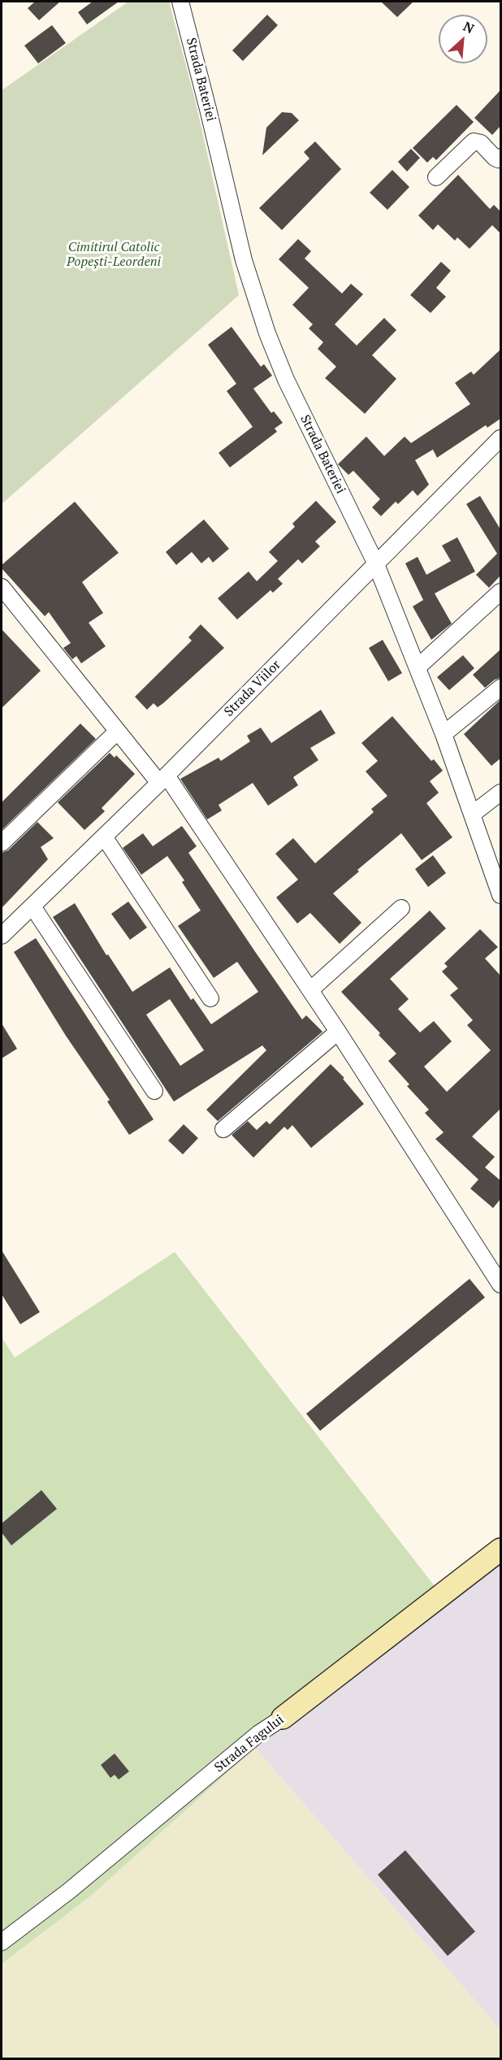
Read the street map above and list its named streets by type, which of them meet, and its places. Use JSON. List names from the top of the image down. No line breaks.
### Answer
{"streets":{"street":["Strada Bateriei","Strada Viilor","Strada Fagului"]},"crossings":[["Strada Bateriei","Strada Viilor"]],"parks":["Cimitirul Catolic Popești-Leordeni"],"north":"top right"}
